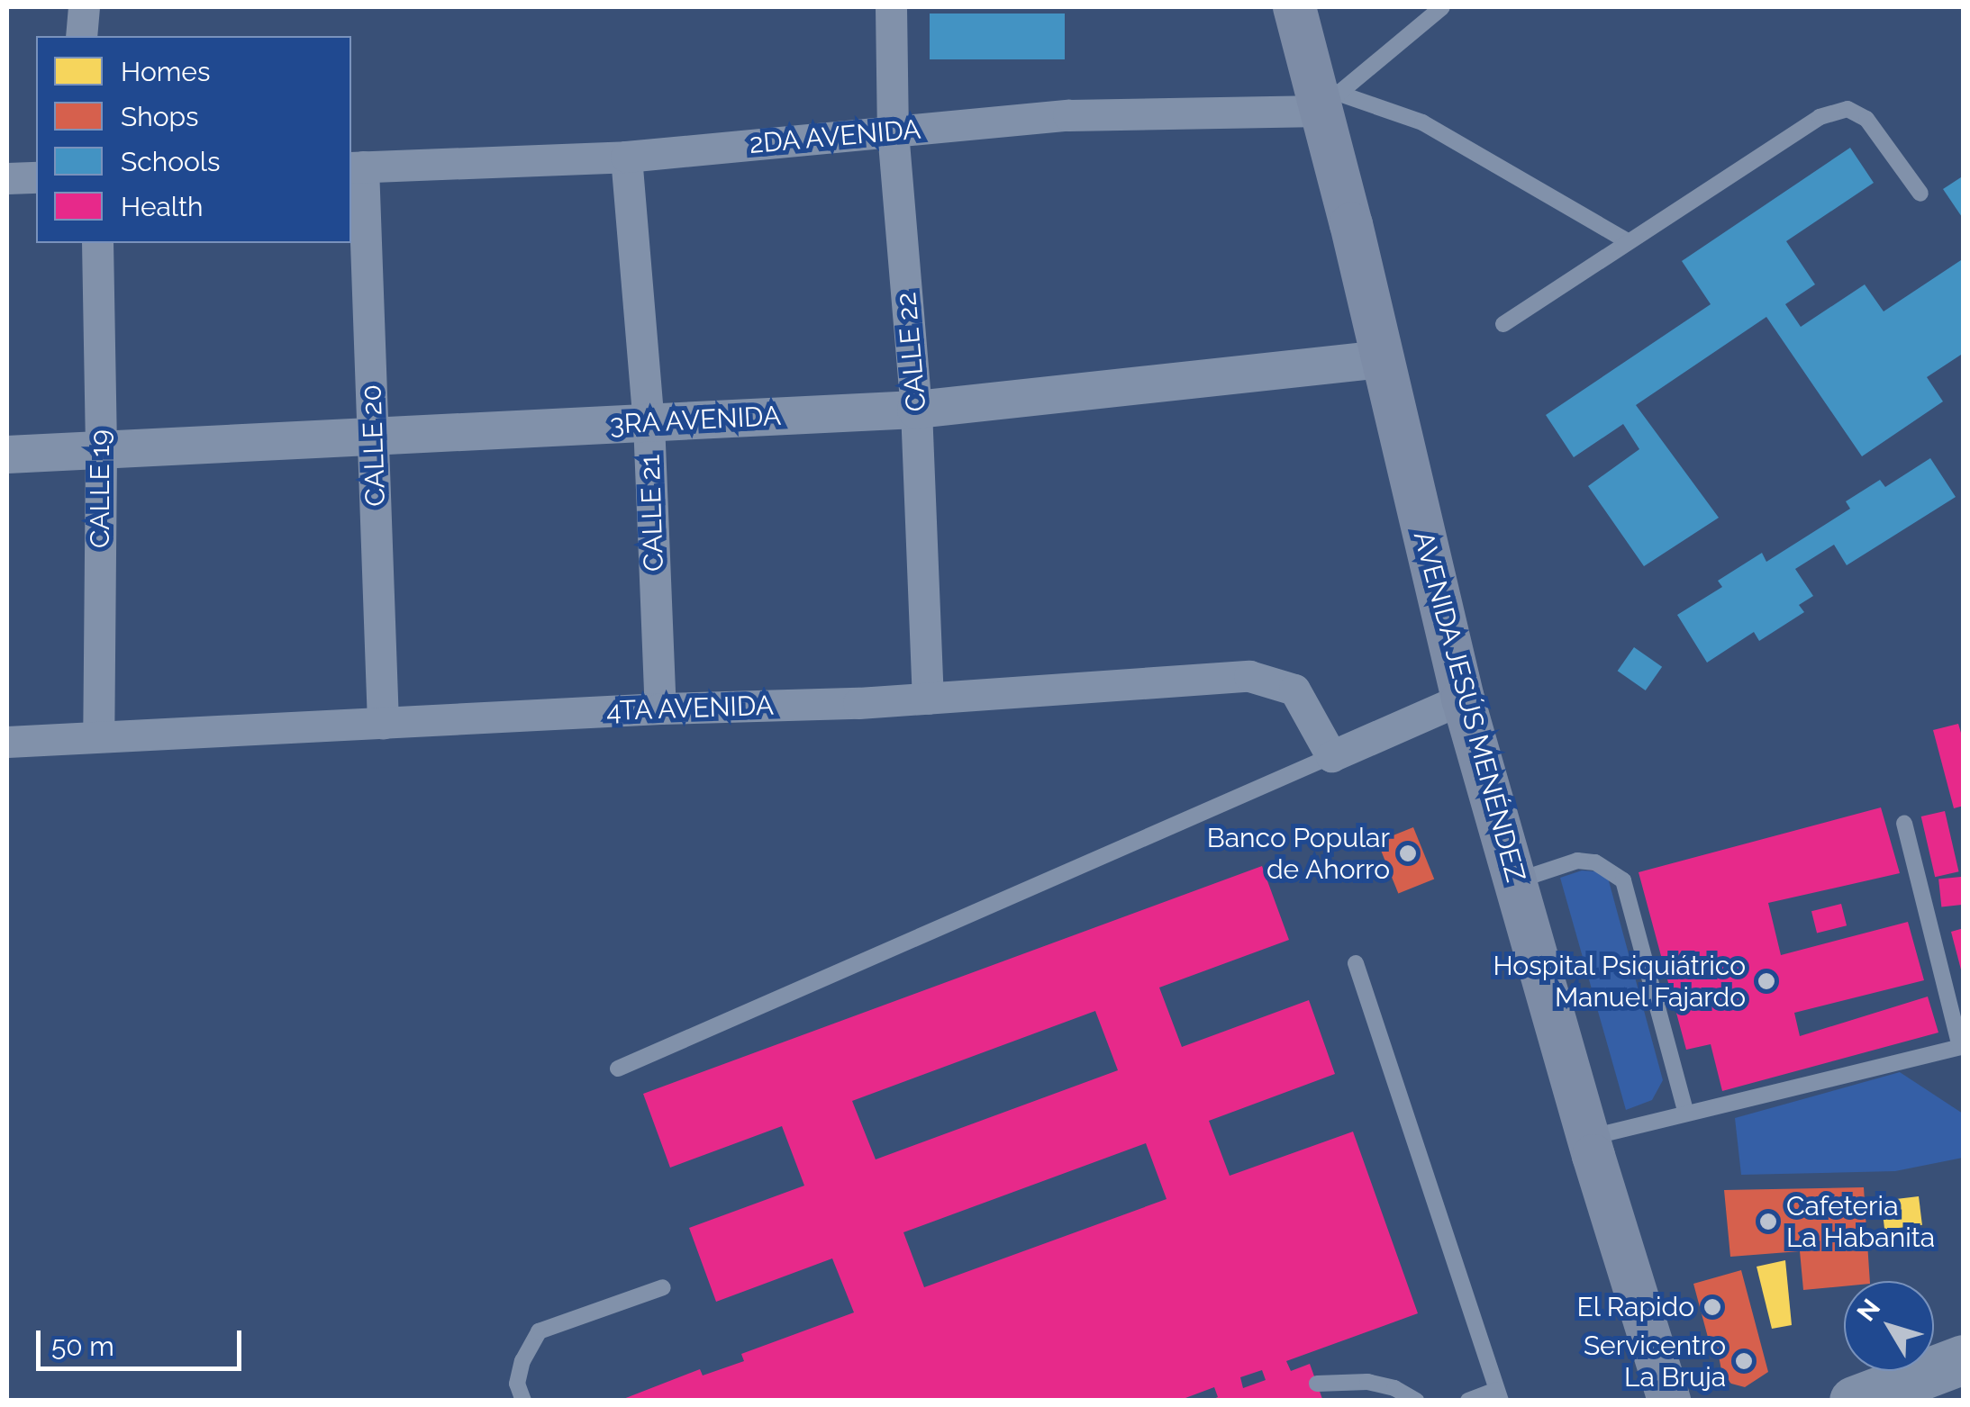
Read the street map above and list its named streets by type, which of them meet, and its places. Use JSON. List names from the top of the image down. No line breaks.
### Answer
{"streets":{"main road":["AVENIDA JESÚS MENÉNDEZ"],"street":["2DA AVENIDA","CALLE 22","3RA AVENIDA","CALLE 20","CALLE 19","CALLE 21","4TA AVENIDA"]},"crossings":[["2DA AVENIDA","CALLE 22"],["2DA AVENIDA","CALLE 20"],["2DA AVENIDA","CALLE 21"],["2DA AVENIDA","AVENIDA JESÚS MENÉNDEZ"],["CALLE 22","3RA AVENIDA"],["CALLE 22","4TA AVENIDA"],["3RA AVENIDA","CALLE 20"],["3RA AVENIDA","CALLE 19"],["3RA AVENIDA","CALLE 21"],["3RA AVENIDA","AVENIDA JESÚS MENÉNDEZ"],["CALLE 20","4TA AVENIDA"],["CALLE 19","4TA AVENIDA"],["CALLE 21","4TA AVENIDA"]],"places":["Banco Popular de Ahorro","Hospital Psiquiátrico Manuel Fajardo","Cafeteria La Habanita","El Rapido","Servicentro La Bruja"],"legend":["Homes","Shops","Schools","Health"],"scale_bar":"50 m","north":"top left"}
